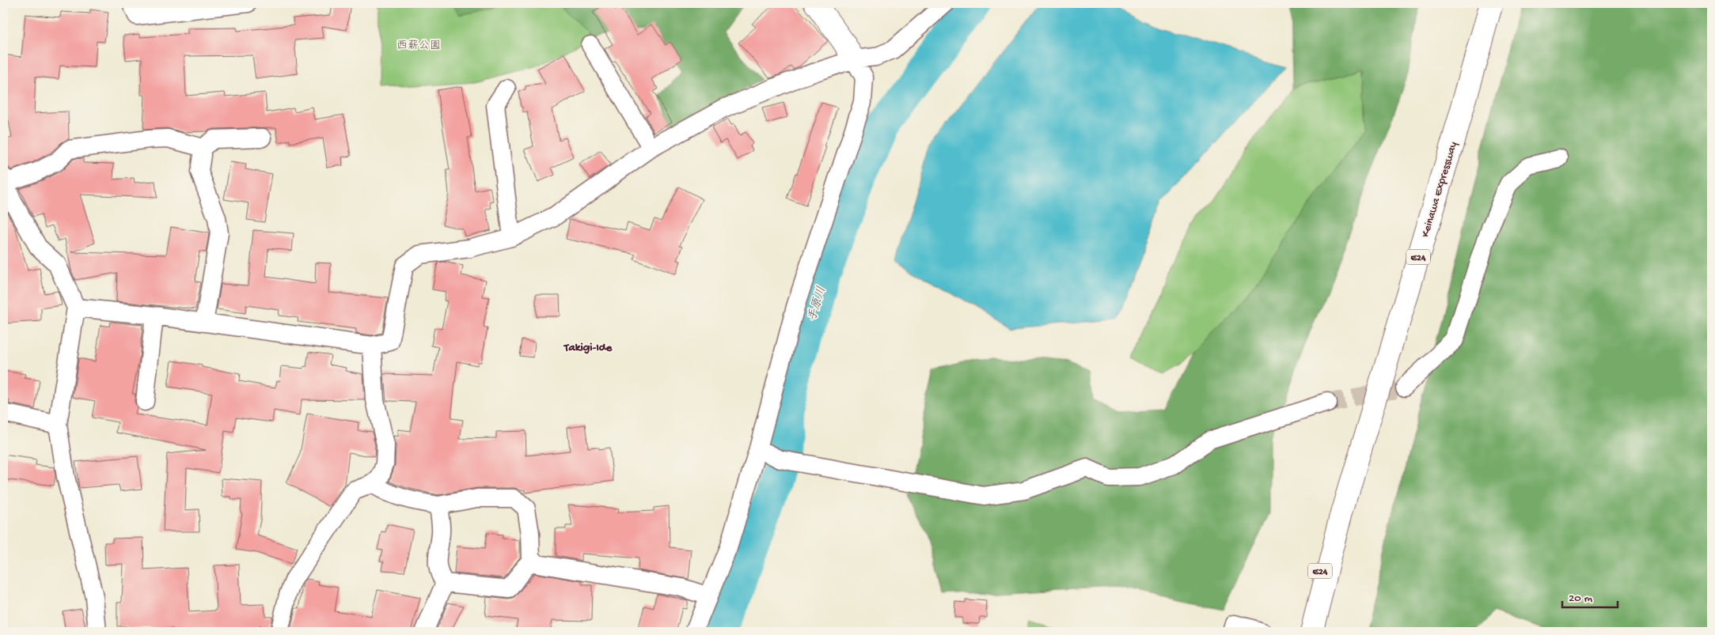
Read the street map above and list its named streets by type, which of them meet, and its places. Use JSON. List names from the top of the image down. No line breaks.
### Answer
{"streets":{"main road":["Keinawa Expressway","E24"]},"districts":["Takigi-Ide"],"water":["手原川"],"parks":["西薪公園"],"scale_bar":"20 m"}
